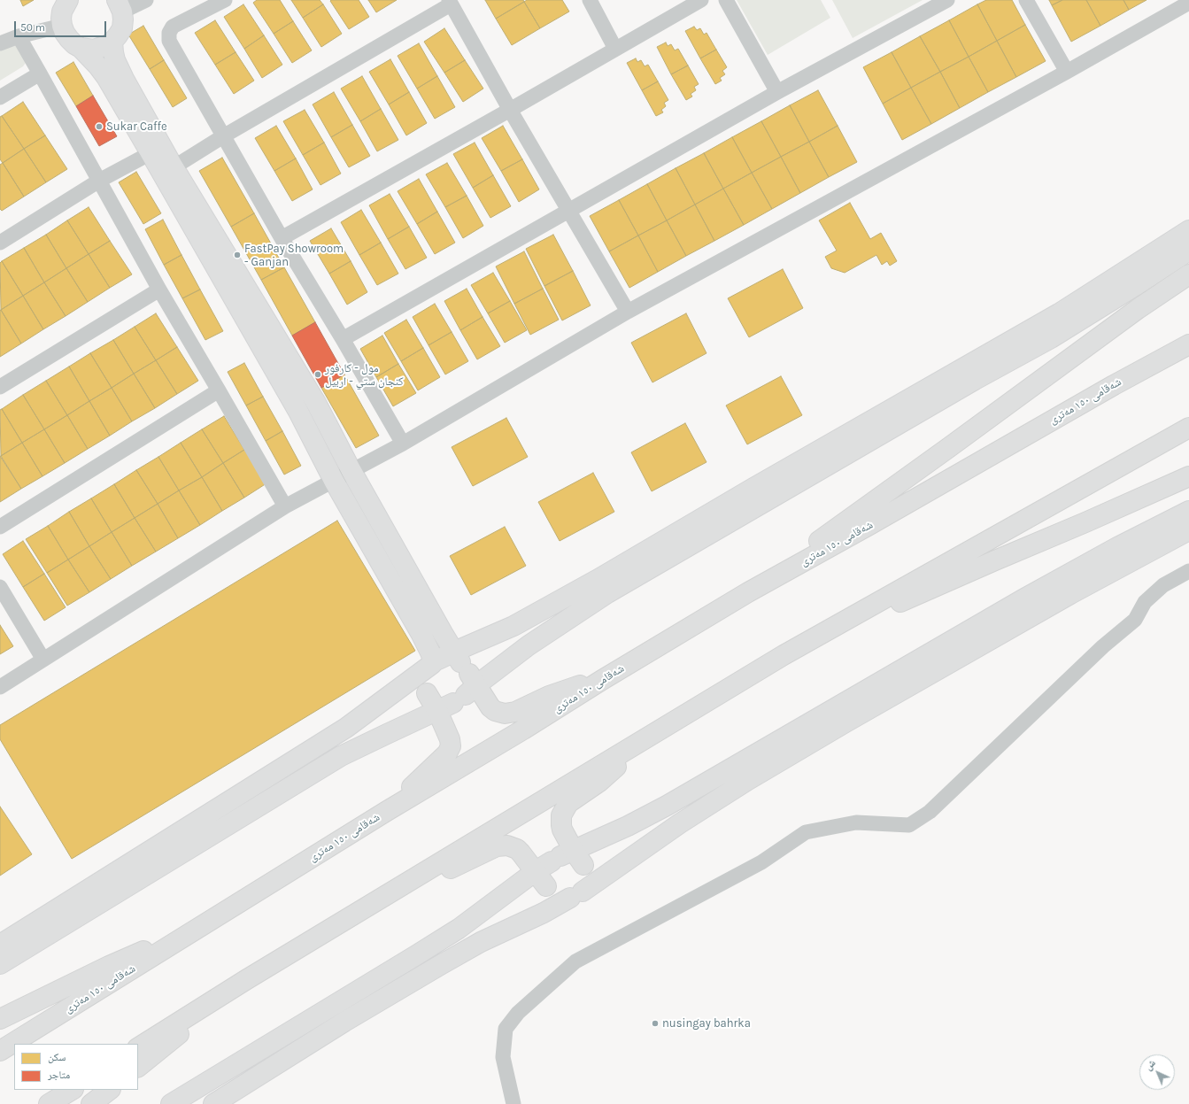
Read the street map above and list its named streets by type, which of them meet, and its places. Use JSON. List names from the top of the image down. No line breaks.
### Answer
{"streets":{"main road":["شەقامی ١٥٠ مەتری"]},"places":["Sukar Caffe","FastPay Showroom - Ganjan","مول - كارفور كنجان ستي - اربيل","nusingay bahrka"],"legend":["سكن","متاجر"],"scale_bar":"50 m","north":"top left"}
